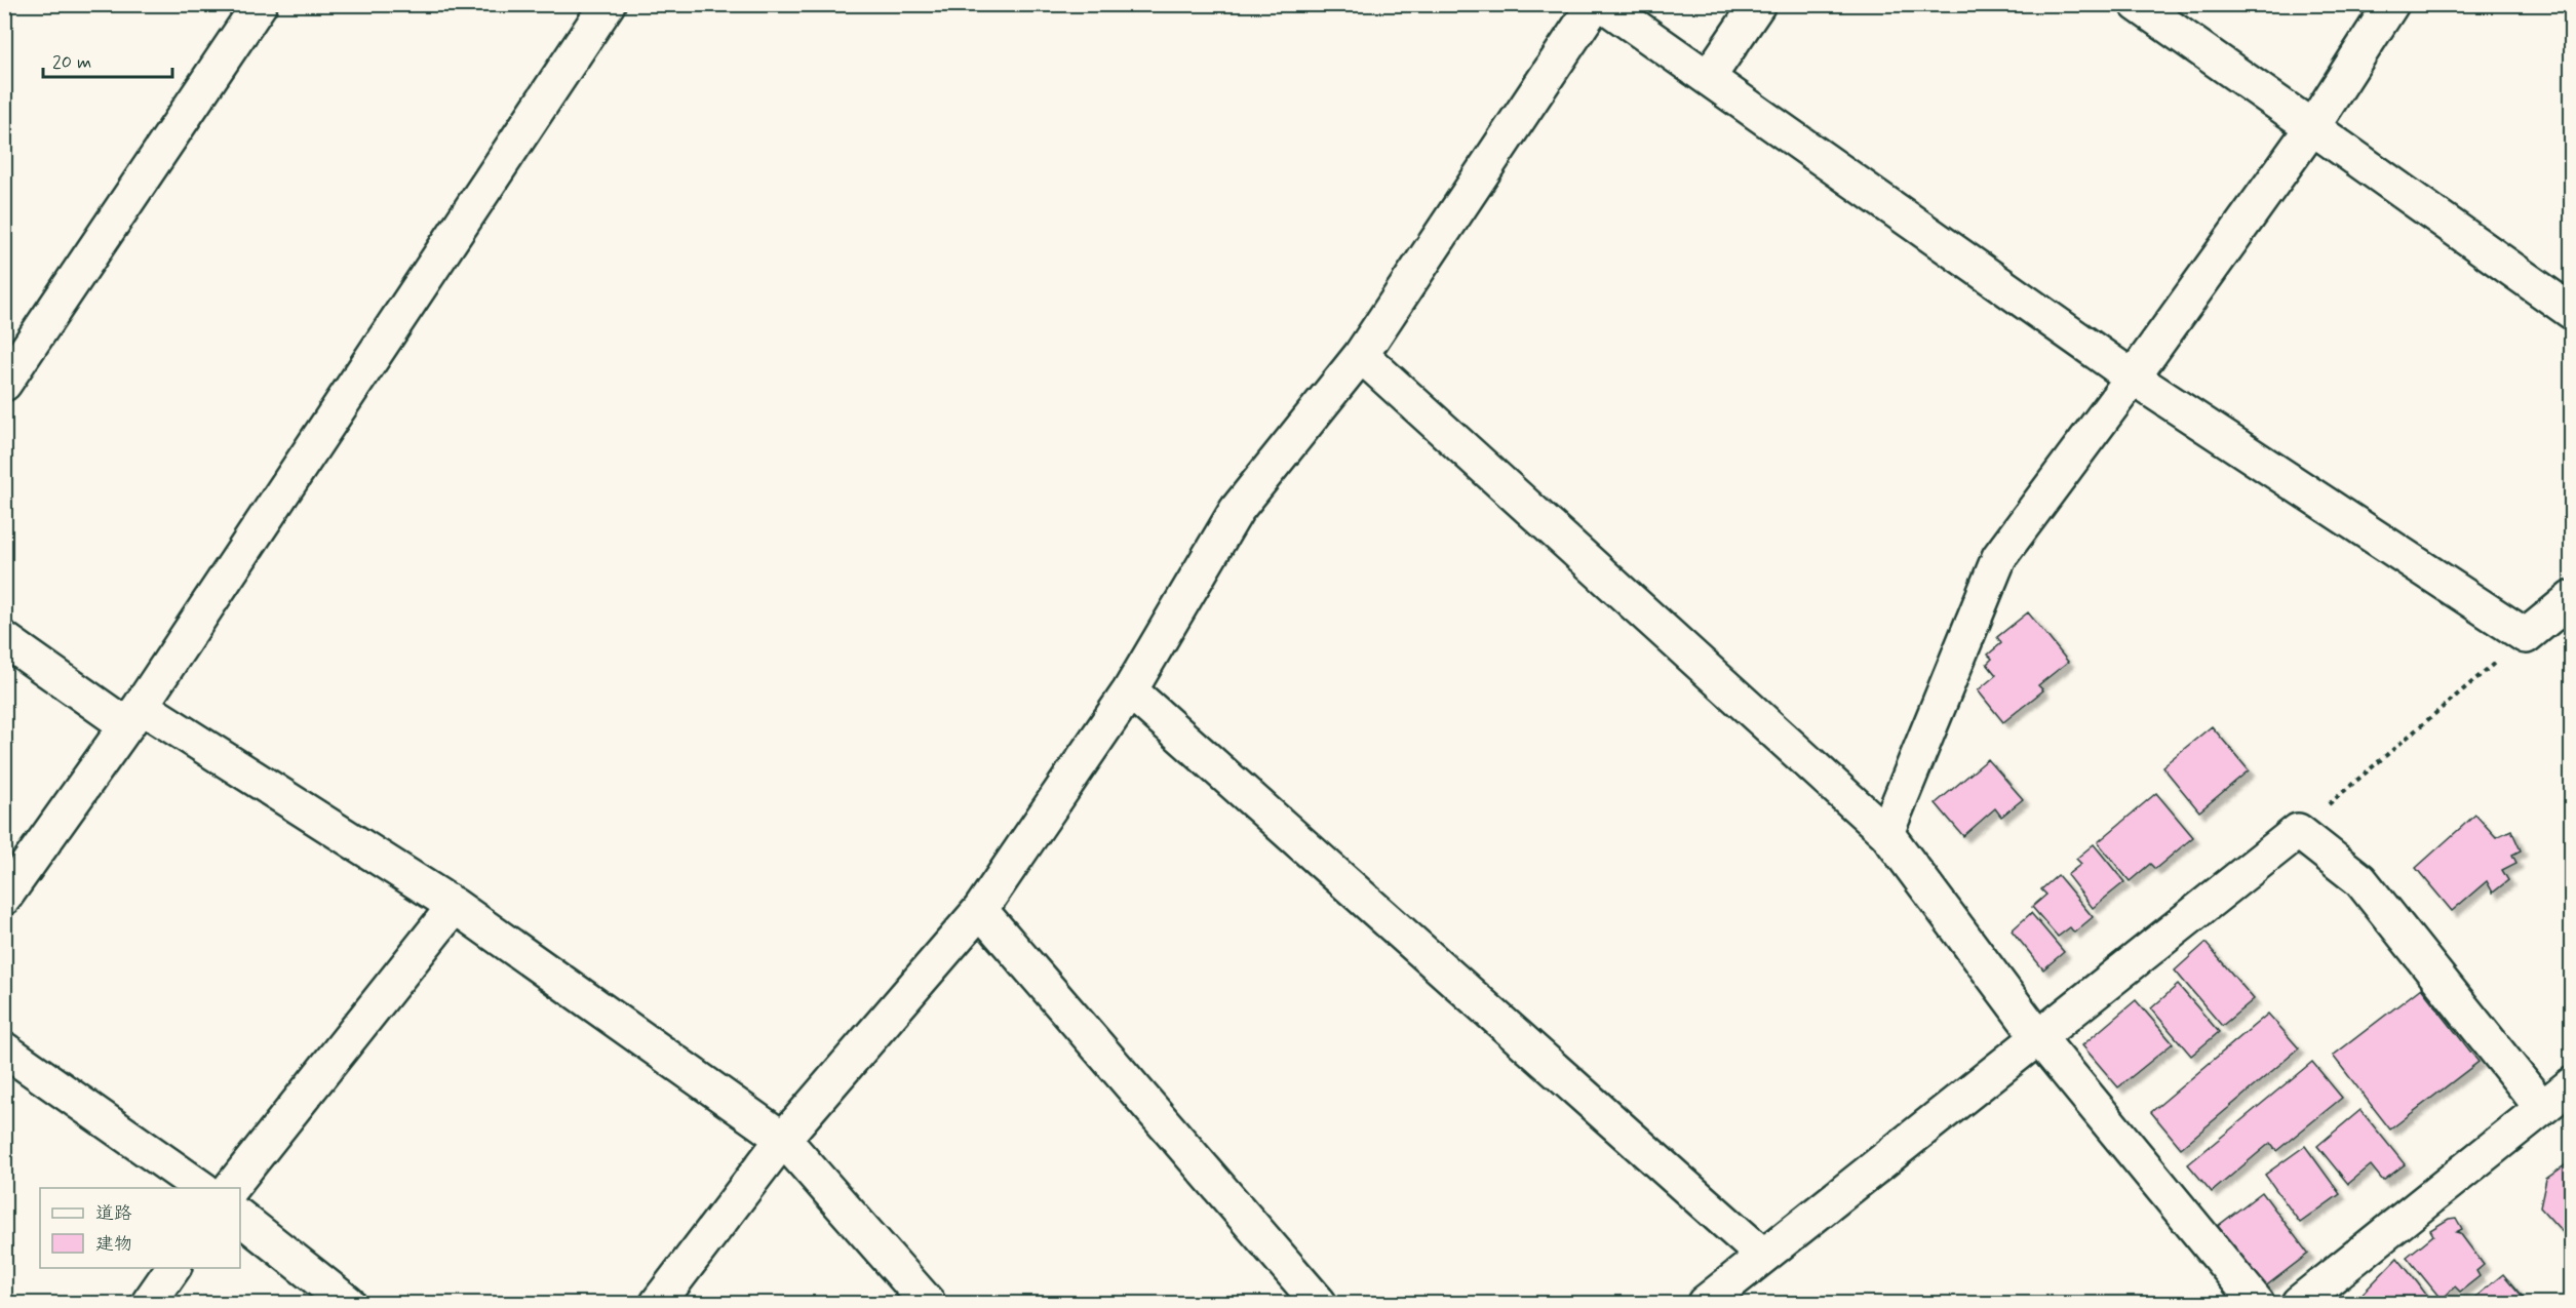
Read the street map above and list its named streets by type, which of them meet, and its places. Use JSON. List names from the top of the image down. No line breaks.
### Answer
{"legend":["道路","建物"],"scale_bar":"20 m"}
